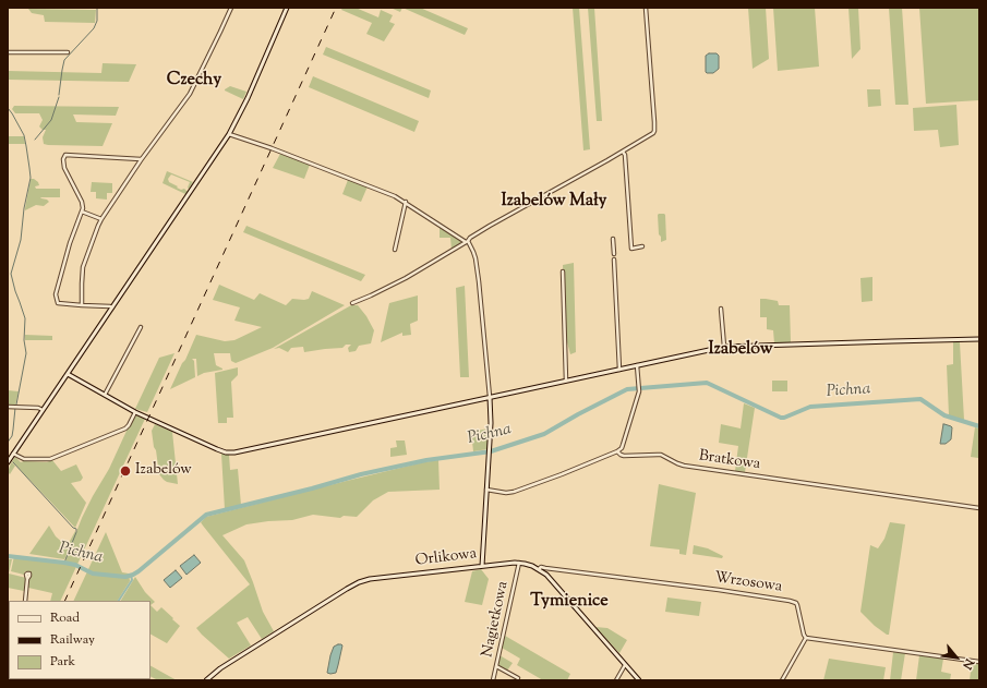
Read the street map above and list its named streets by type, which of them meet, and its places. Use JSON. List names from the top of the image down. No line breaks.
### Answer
{"streets":{"street":["Bratkowa","Orlikowa","Wrzosowa","Nagietkowa"]},"crossings":[["Orlikowa","Wrzosowa"],["Orlikowa","Nagietkowa"]],"districts":["Czechy","Izabelów Mały","Izabelów","Tymienice"],"water":["Pichna"],"places":["Izabelów"],"legend":["Road","Railway","Park"],"north":"bottom right"}
